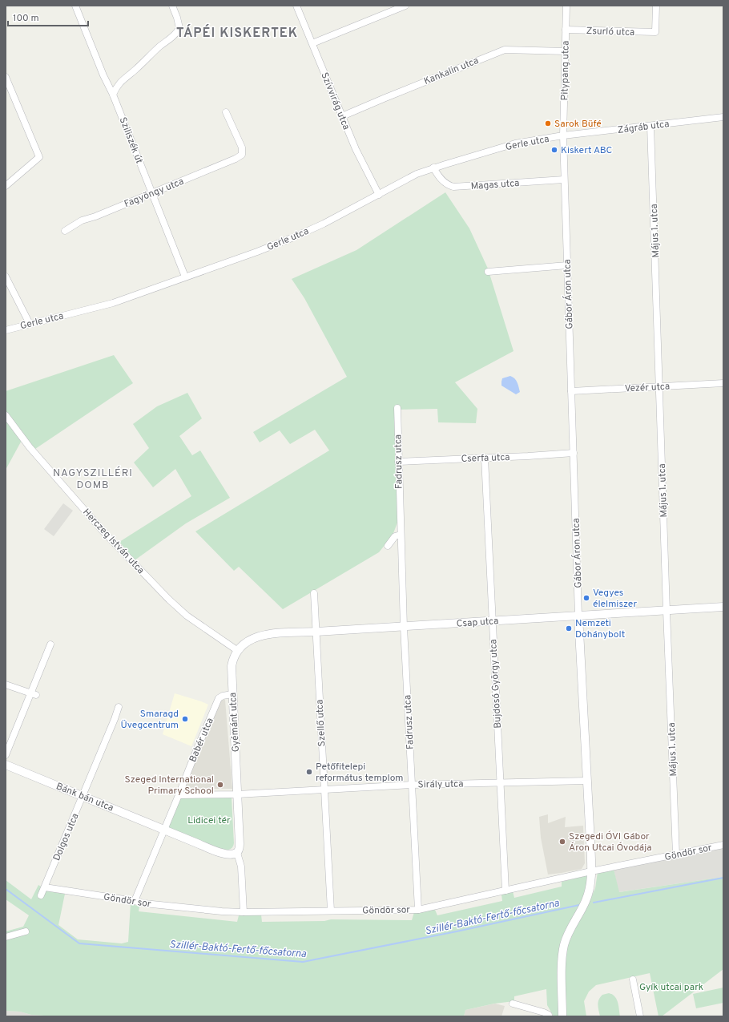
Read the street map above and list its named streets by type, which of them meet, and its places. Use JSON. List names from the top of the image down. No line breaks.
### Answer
{"streets":{"street":["Zsurló utca","Kankalin utca","Pitypang utca","Szívvirág utca","Zágráb utca","Sziliszék út","Gerle utca","Magas utca","Fagyöngy utca","Május 1. utca","Gábor Áron utca","Vezér utca","Cserfa utca","Fadrusz utca","Herczeg István utca","Csap utca","Bujdosó György utca","Gyémánt utca","Szellő utca","Babér utca","Sirály utca","Bánk bán utca","Dolgos utca","Göndör sor"]},"crossings":[["Zsurló utca","Pitypang utca"],["Kankalin utca","Pitypang utca"],["Kankalin utca","Szívvirág utca"],["Pitypang utca","Zágráb utca"],["Pitypang utca","Gerle utca"],["Pitypang utca","Gábor Áron utca"],["Szívvirág utca","Gerle utca"],["Zágráb utca","Gerle utca"],["Zágráb utca","Május 1. utca"],["Zágráb utca","Gábor Áron utca"],["Sziliszék út","Gerle utca"],["Sziliszék út","Fagyöngy utca"],["Gerle utca","Magas utca"],["Gerle utca","Gábor Áron utca"],["Magas utca","Gábor Áron utca"],["Május 1. utca","Vezér utca"],["Május 1. utca","Csap utca"],["Május 1. utca","Göndör sor"],["Gábor Áron utca","Vezér utca"],["Gábor Áron utca","Cserfa utca"],["Gábor Áron utca","Csap utca"],["Gábor Áron utca","Sirály utca"],["Gábor Áron utca","Göndör sor"],["Cserfa utca","Fadrusz utca"],["Cserfa utca","Bujdosó György utca"],["Fadrusz utca","Csap utca"],["Fadrusz utca","Sirály utca"],["Fadrusz utca","Göndör sor"],["Herczeg István utca","Csap utca"],["Herczeg István utca","Gyémánt utca"],["Csap utca","Bujdosó György utca"],["Csap utca","Gyémánt utca"],["Csap utca","Szellő utca"],["Bujdosó György utca","Sirály utca"],["Bujdosó György utca","Göndör sor"],["Gyémánt utca","Babér utca"],["Gyémánt utca","Sirály utca"],["Szellő utca","Sirály utca"],["Szellő utca","Göndör sor"],["Bánk bán utca","Dolgos utca"],["Dolgos utca","Göndör sor"]],"districts":["TÁPÉI KISKERTEK","NAGYSZILLÉRI DOMB"],"water":["Szillér-Baktó-Fertő-főcsatorna"],"parks":["Lidicei tér","Gyík utcai park"],"places":["Sarok Büfé","Kiskert ABC","Vegyes élelmiszer","Nemzeti Dohánybolt","Smaragd Üvegcentrum","Petőfitelepi református templom","Szeged International Primary School","Szegedi ÓVI Gábor Áron Utcai Óvodája"],"scale_bar":"100 m"}
